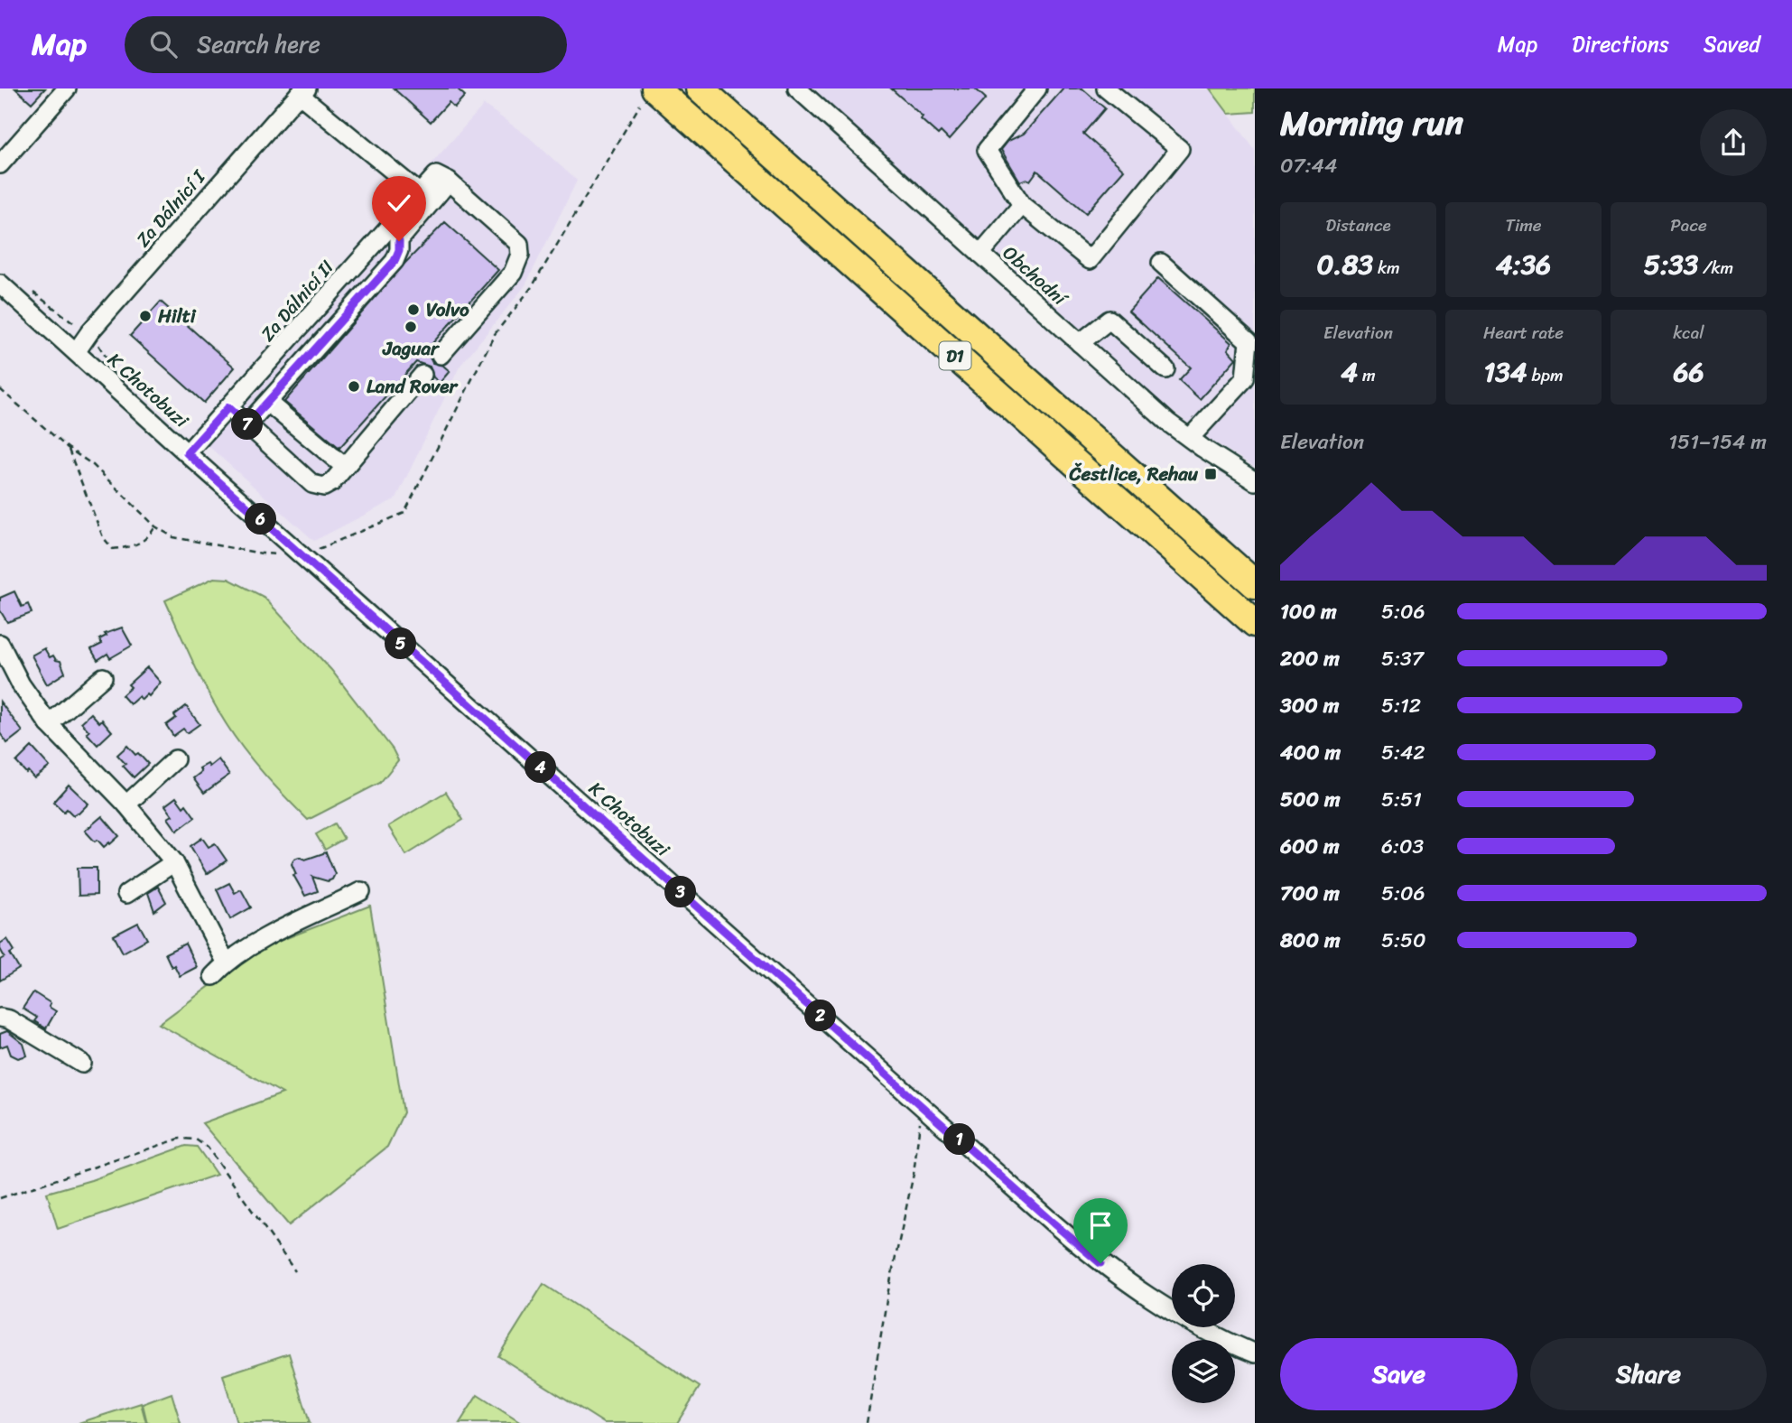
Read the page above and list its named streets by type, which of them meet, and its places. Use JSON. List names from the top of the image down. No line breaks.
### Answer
{"streets":{"highway":["D1"],"street":["Za Dálnicí I","Obchodní","Za Dálnicí II","K Chotobuzi"]},"crossings":[["Za Dálnicí I","Za Dálnicí II"],["Za Dálnicí I","K Chotobuzi"],["Za Dálnicí II","K Chotobuzi"]],"places":{"other":["Volvo","Hilti","Jaguar","Land Rover"],"transit":["Čestlice, Rehau"]},"page":{"header":"Map","search":"Search here","nav":["Map","Directions","Saved"],"heading":["Morning run","07:44"],"stats":[["Distance","0.83 km"],["Time","4:36"],["Pace","5:33 /km"],["Elevation","4 m"],["Heart rate","134 bpm"],["kcal","66"]],"pins":["7","6","5","4","3","2","1"],"chart":["Elevation","151–154 m"],"list":[{"name":"100 m","note":"5:06"},{"name":"200 m","note":"5:37"},{"name":"300 m","note":"5:12"},{"name":"400 m","note":"5:42"},{"name":"500 m","note":"5:51"},{"name":"600 m","note":"6:03"},{"name":"700 m","note":"5:06"},{"name":"800 m","note":"5:50"}],"buttons":["Save","Share"]}}
